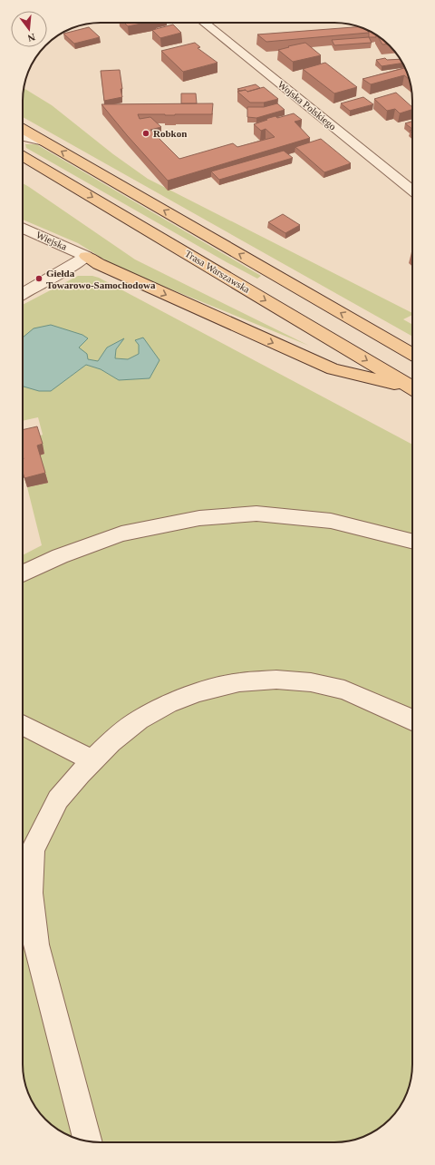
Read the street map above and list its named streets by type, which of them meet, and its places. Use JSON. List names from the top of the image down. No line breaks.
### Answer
{"streets":{"main road":["Trasa Warszawska"],"street":["Wojska Polskiego","Wiejska"]},"places":["Robkon","Giełda Towarowo-Samochodowa"],"north":"bottom"}
